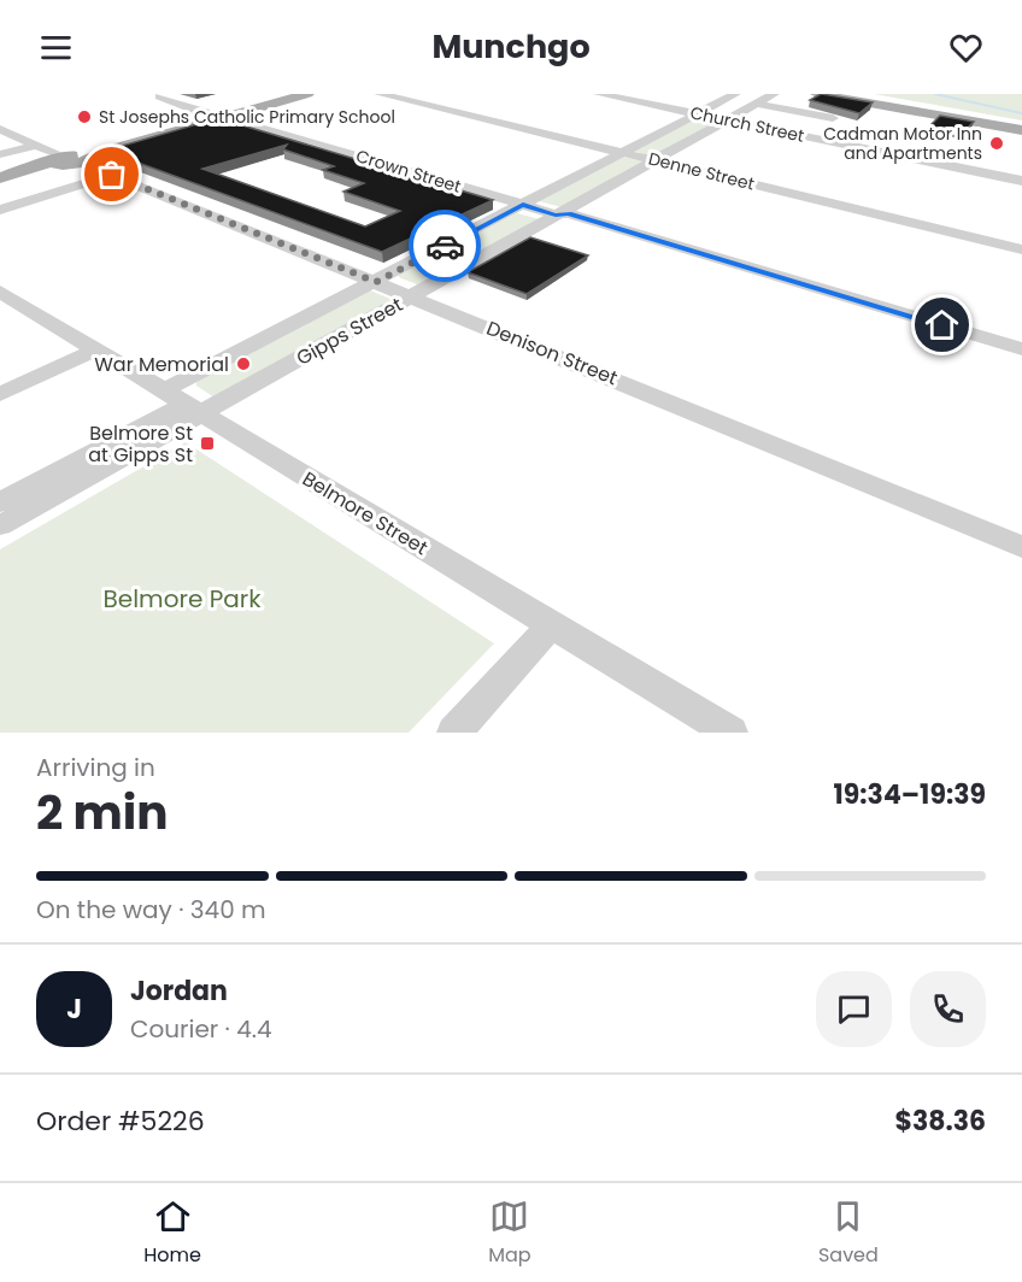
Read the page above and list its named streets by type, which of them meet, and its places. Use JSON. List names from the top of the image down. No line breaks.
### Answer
{"streets":{"street":["Church Street","Crown Street","Denne Street","Gipps Street","Denison Street","Belmore Street"]},"crossings":[["Church Street","Gipps Street"],["Crown Street","Gipps Street"],["Denne Street","Gipps Street"],["Gipps Street","Denison Street"],["Gipps Street","Belmore Street"]],"parks":["Belmore Park"],"places":{"other":["St Josephs Catholic Primary School","Cadman Motor Inn and Apartments","War Memorial"],"transit":["Belmore St at Gipps St"]},"page":{"header":"Munchgo","heading":["2 min","Arriving in","19:34–19:39"],"panel":["Jordan","Courier · 4.4","Order #5226","$38.36"],"bar":"On the way · 340 m","round":"J","tabs":["Home","Map","Saved"]}}
